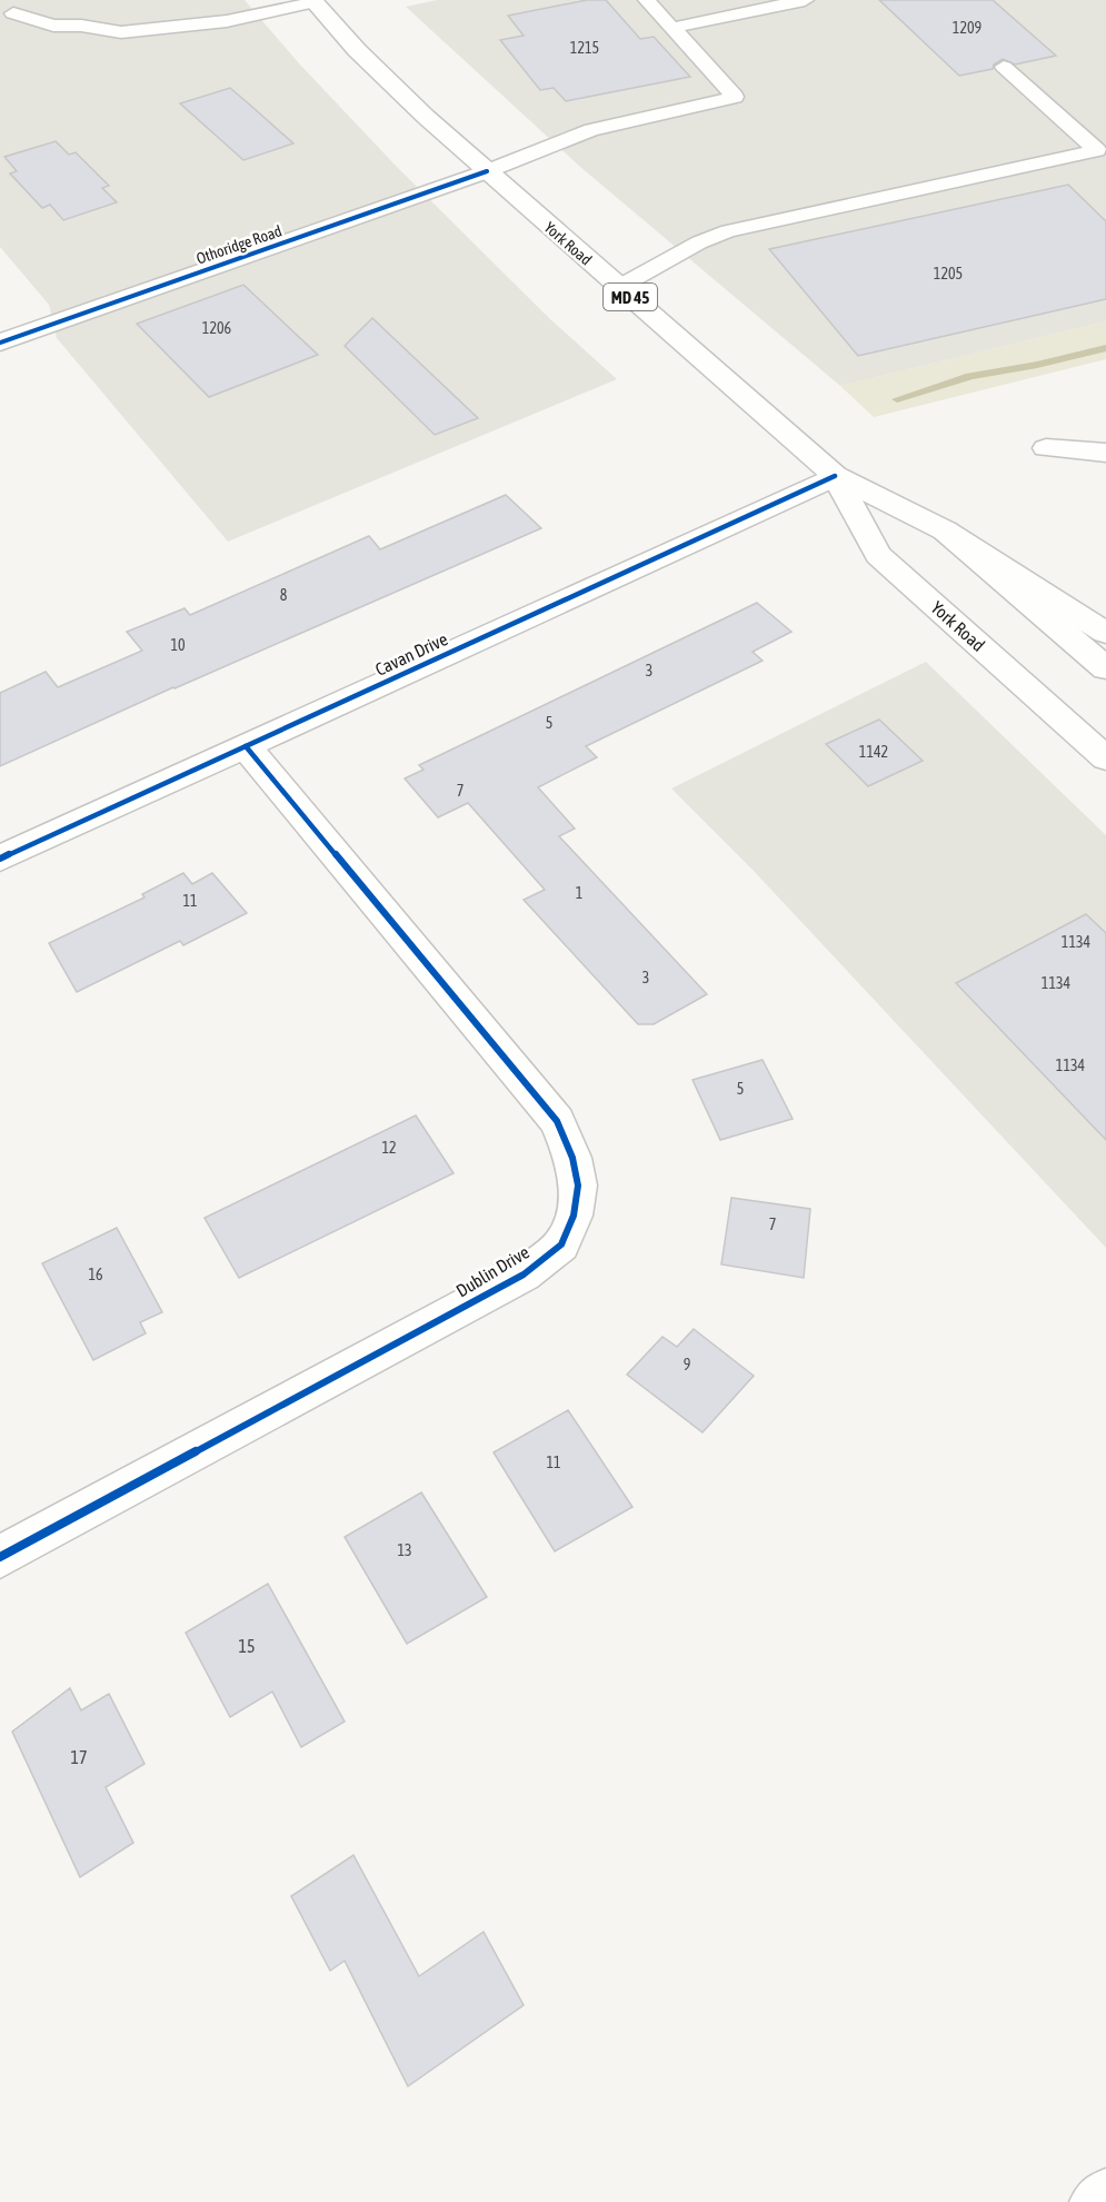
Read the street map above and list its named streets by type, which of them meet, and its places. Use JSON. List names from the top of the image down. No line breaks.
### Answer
{"streets":{"main road":["York Road","Othoridge Road","MD 45","Cavan Drive","Dublin Drive"]},"crossings":[["York Road","Othoridge Road"],["York Road","Cavan Drive"],["Cavan Drive","Dublin Drive"]],"house_numbers":["1209","1215","1205","1206","8","10","3","5","1142","7","1","11","1134","3","1134","1134","5","12","7","16","9","11","13","15","17"]}
